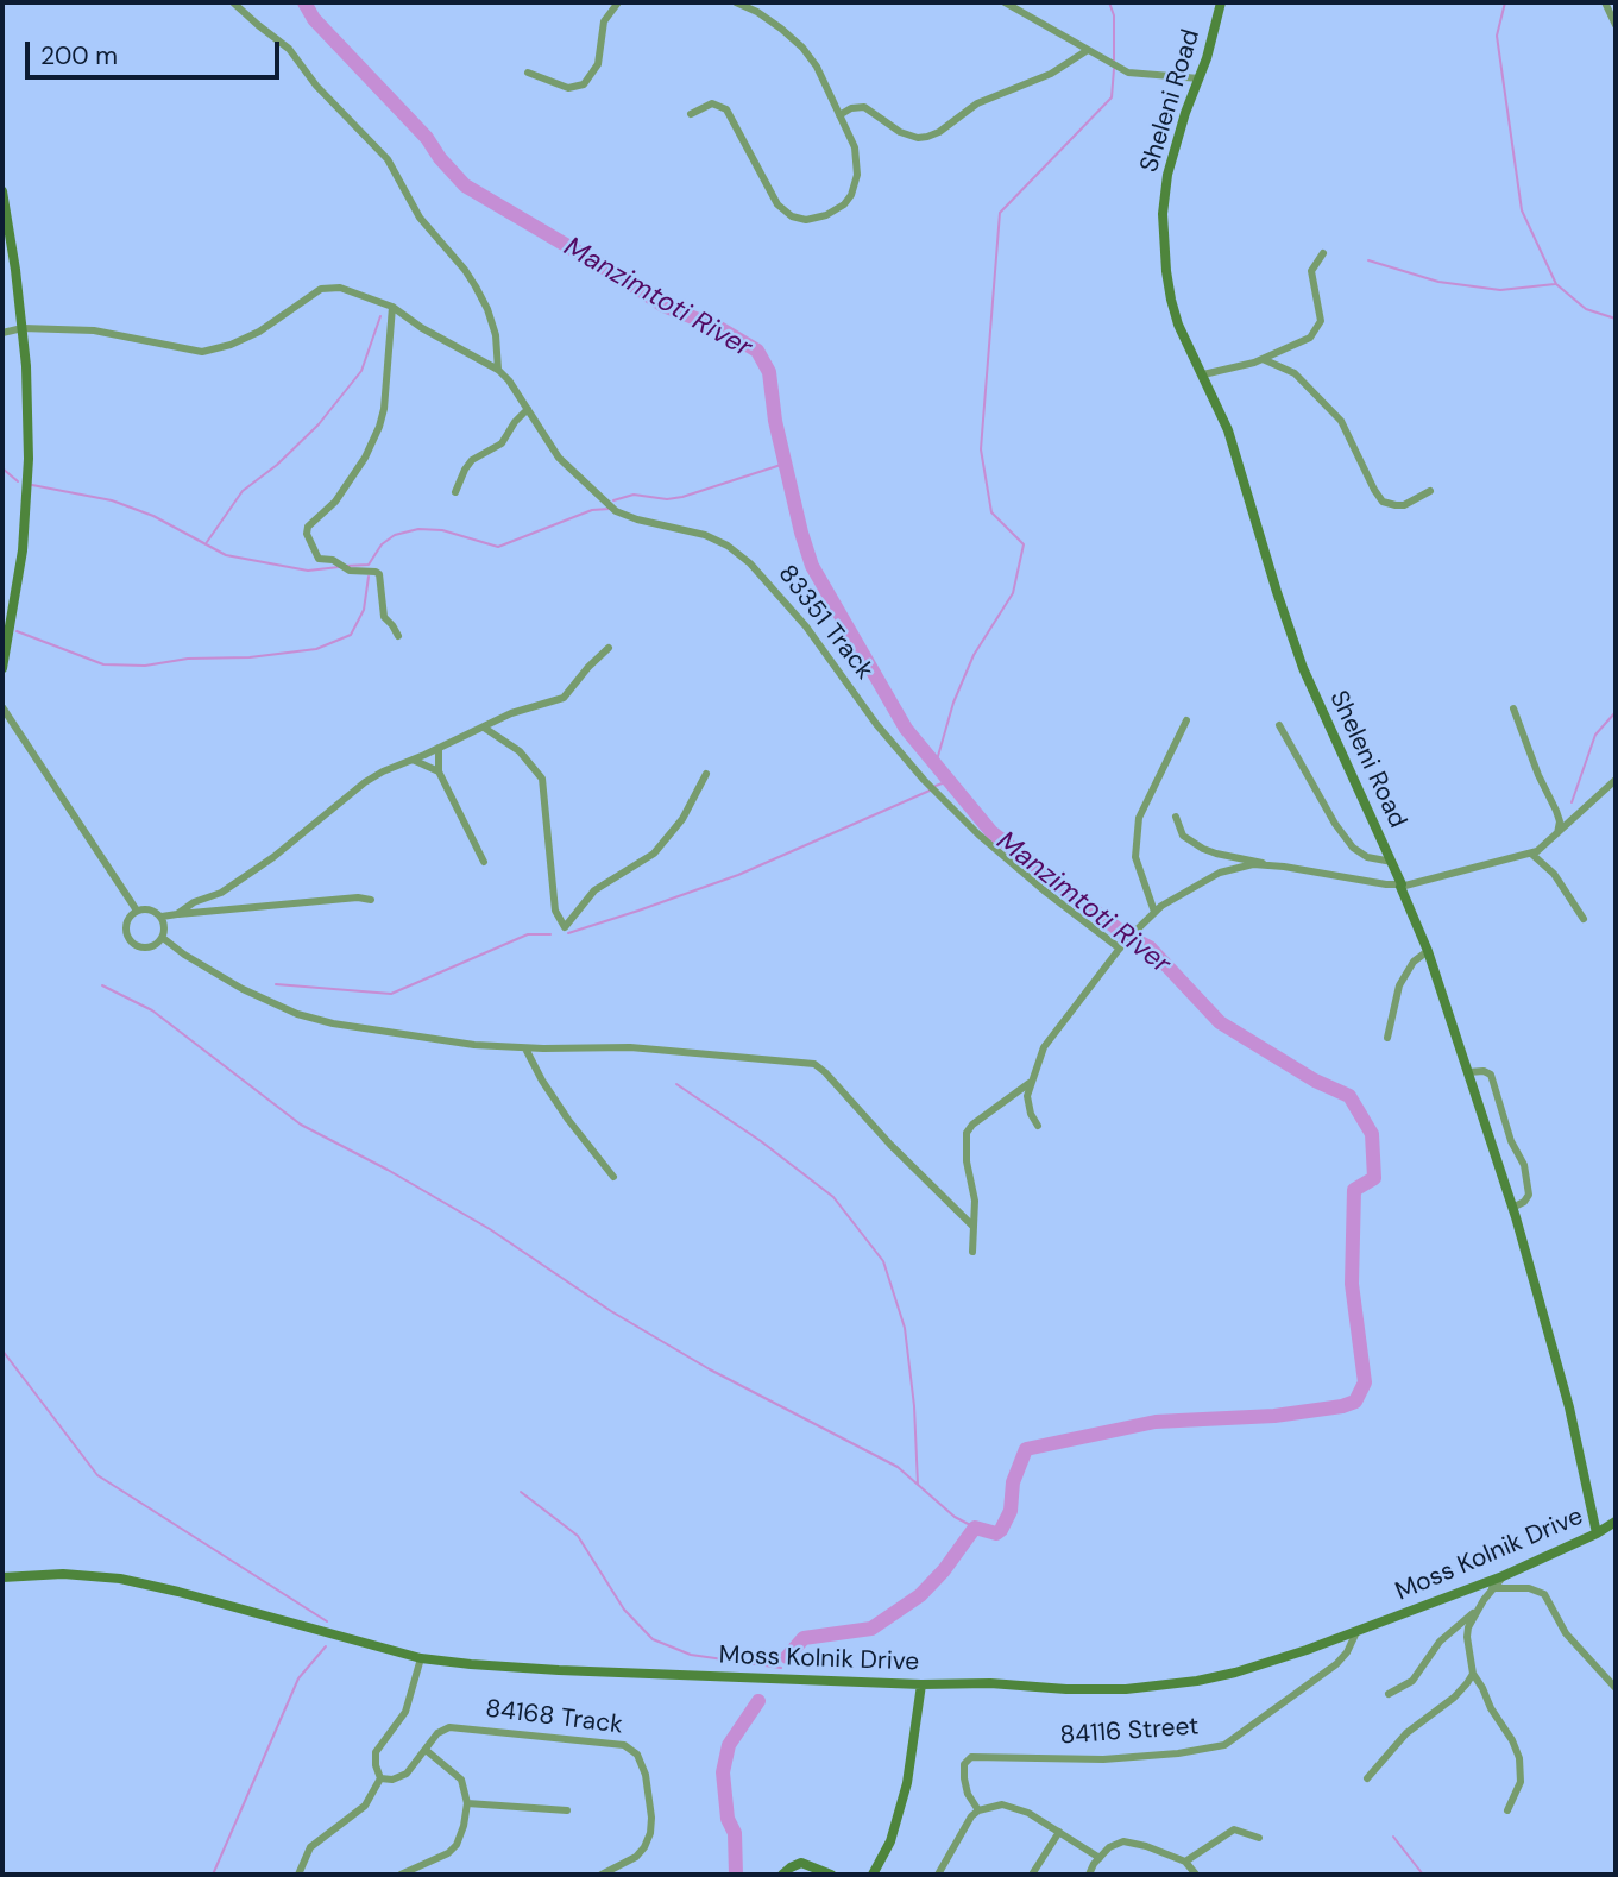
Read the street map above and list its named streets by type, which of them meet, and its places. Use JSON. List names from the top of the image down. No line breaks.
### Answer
{"streets":{"main road":["Sheleni Road","Moss Kolnik Drive"],"street":["83351 Track","84168 Track","84116 Street"]},"crossings":[["Sheleni Road","Moss Kolnik Drive"],["Moss Kolnik Drive","84116 Street"]],"water":["Manzimtoti River"],"scale_bar":"200 m"}
